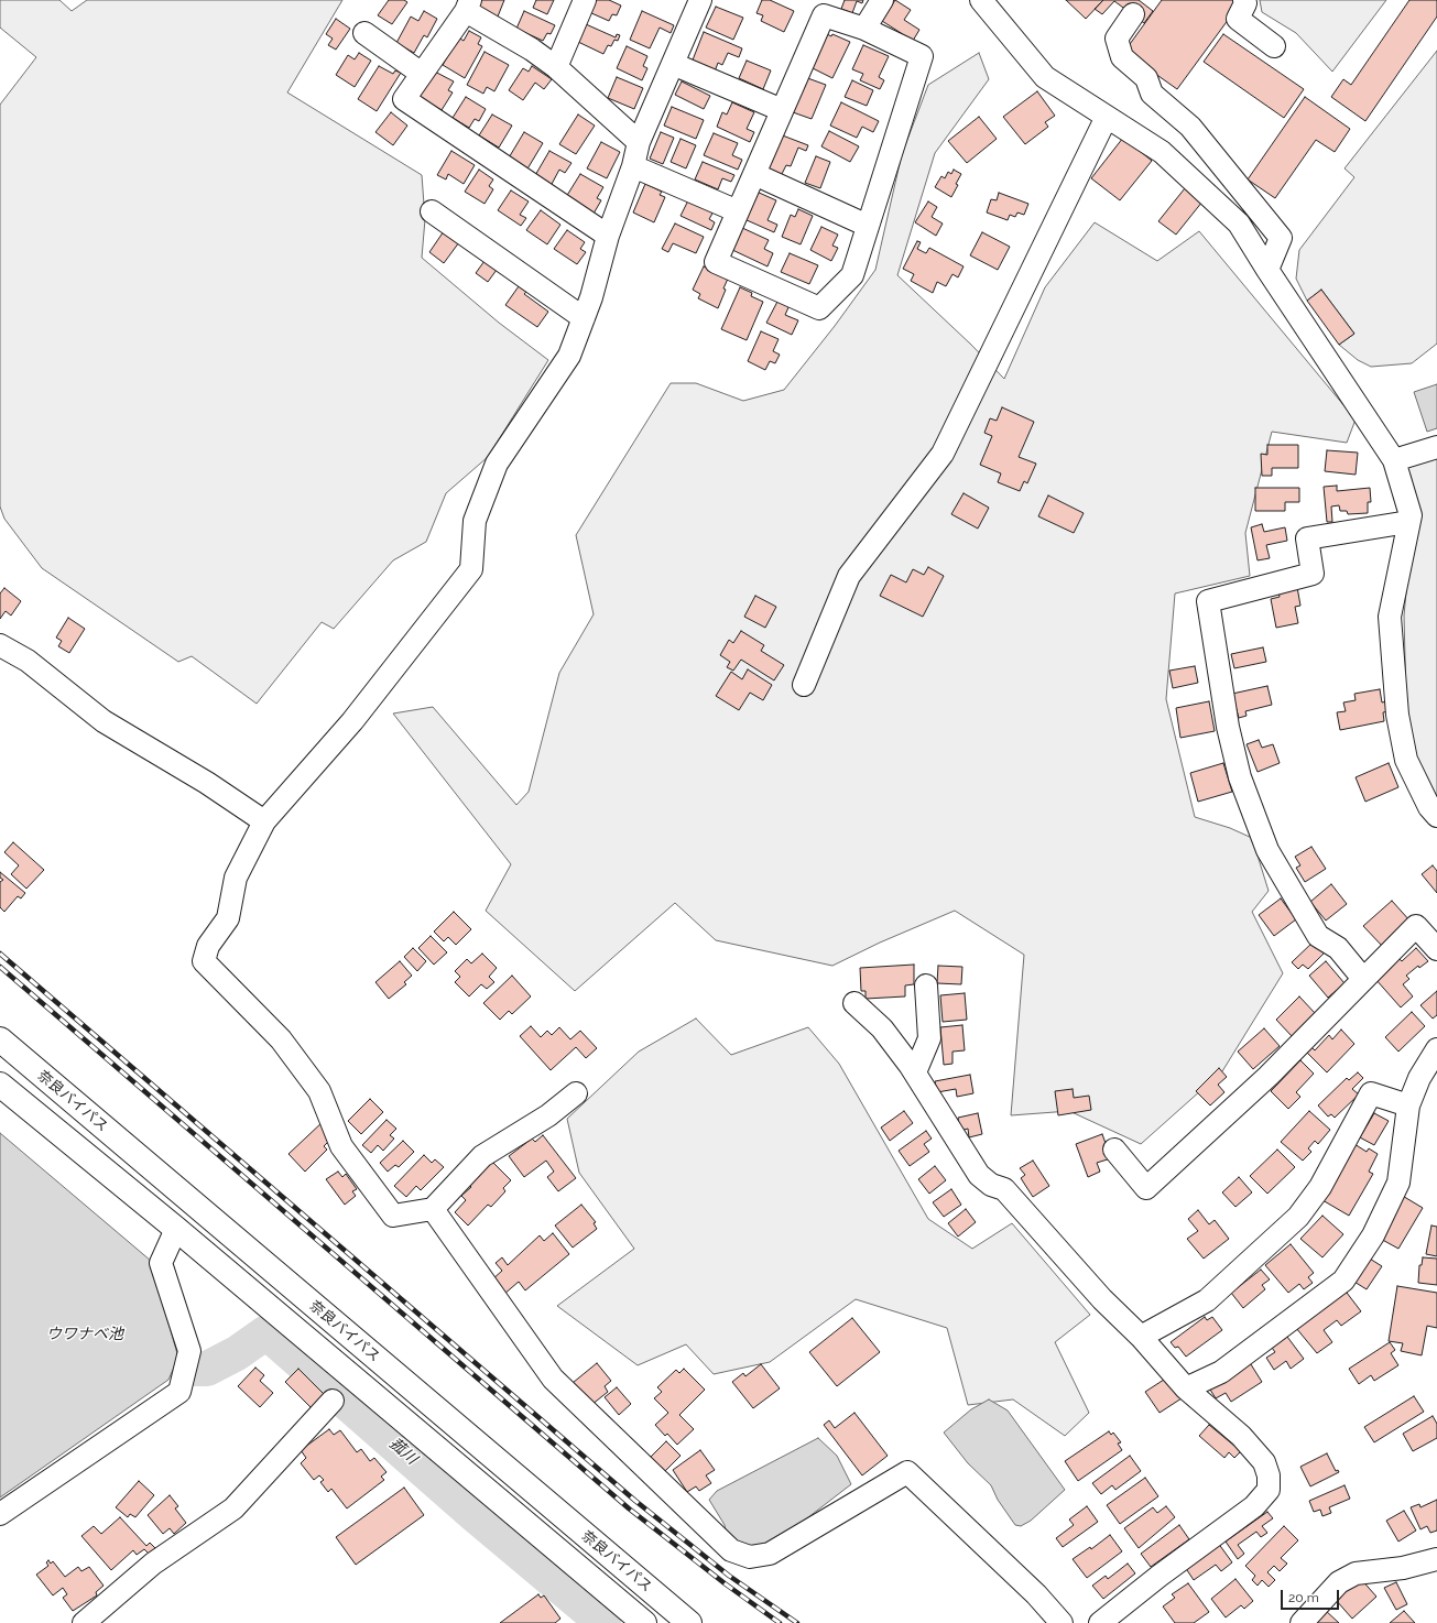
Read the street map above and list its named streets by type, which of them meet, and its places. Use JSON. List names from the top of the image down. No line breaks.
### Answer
{"streets":{"highway":["奈良バイパス"]},"water":["ウワナベ池","菰川"],"scale_bar":"20 m"}
